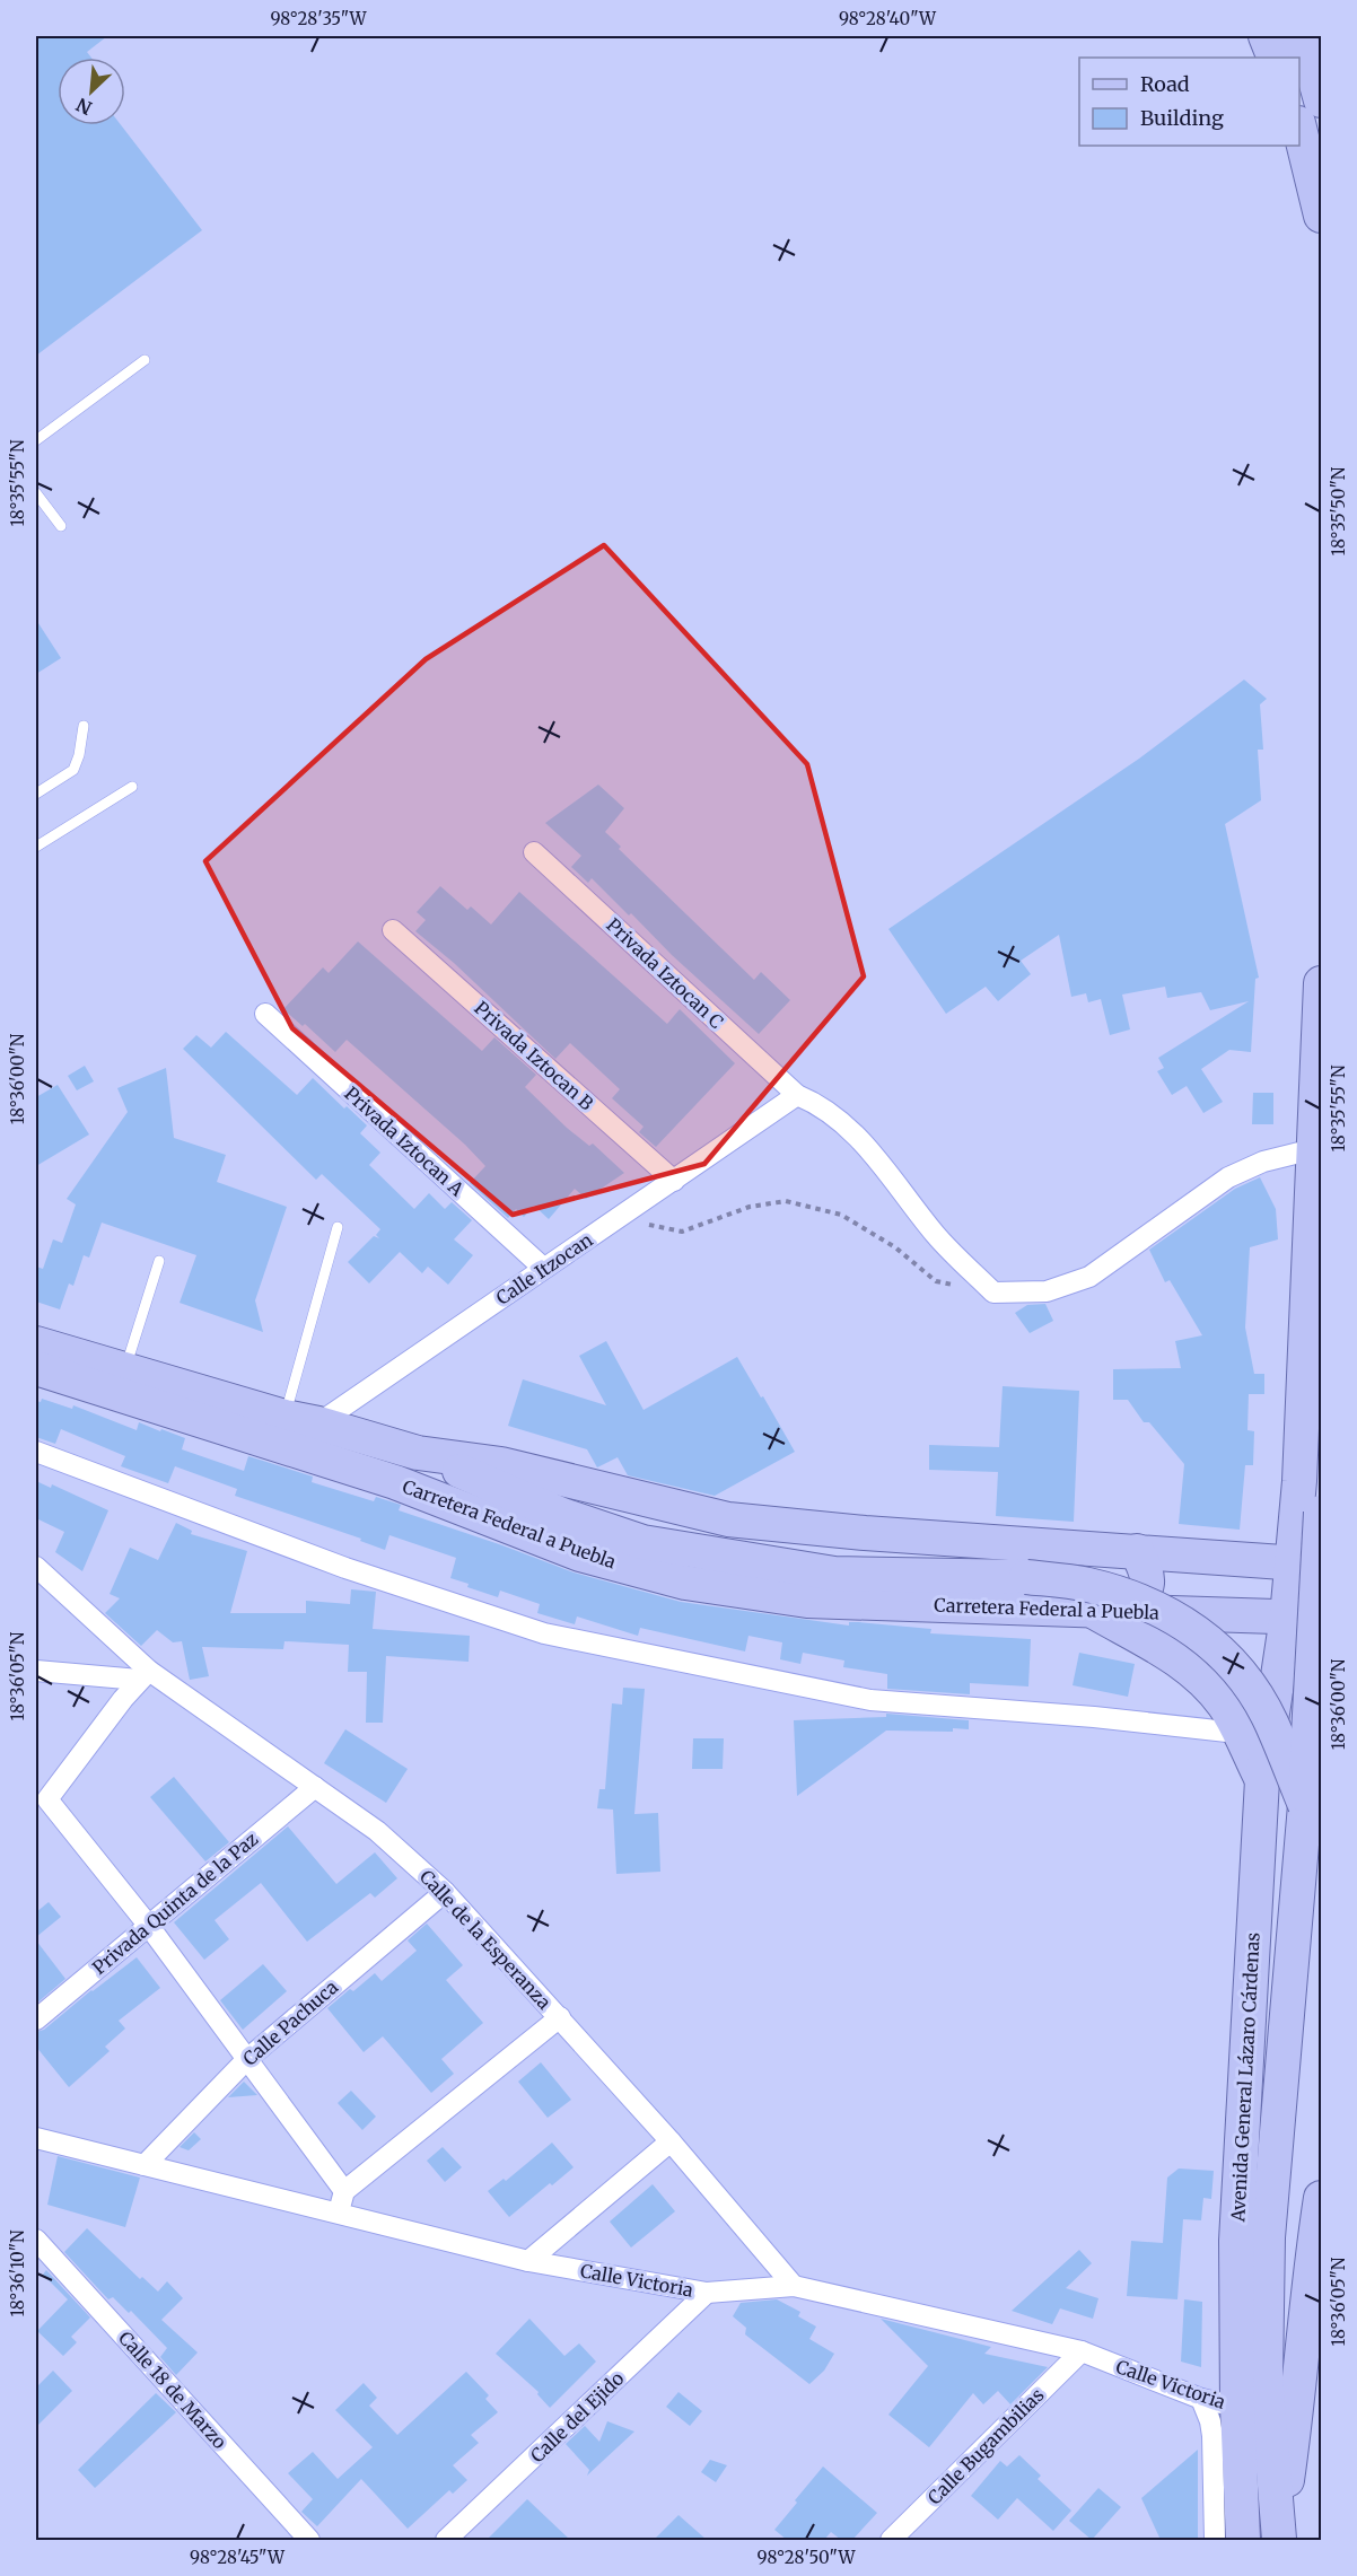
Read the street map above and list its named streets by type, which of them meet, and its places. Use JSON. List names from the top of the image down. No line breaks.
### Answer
{"streets":{"main road":["Carretera Federal a Puebla","Avenida General Lázaro Cárdenas"],"street":["Privada Iztocan C","Privada Iztocan B","Privada Iztocan A","Calle Itzocan","Privada Quinta de la Paz","Calle de la Esperanza","Calle Pachuca","Calle Victoria","Calle 18 de Marzo","Calle del Ejido","Calle Bugambilias"]},"crossings":[["Privada Iztocan C","Calle Itzocan"],["Privada Iztocan B","Calle Itzocan"],["Privada Iztocan A","Calle Itzocan"],["Calle Itzocan","Carretera Federal a Puebla"],["Carretera Federal a Puebla","Avenida General Lázaro Cárdenas"],["Privada Quinta de la Paz","Calle de la Esperanza"],["Calle de la Esperanza","Calle Pachuca"],["Calle de la Esperanza","Calle Victoria"],["Calle Pachuca","Calle Victoria"],["Avenida General Lázaro Cárdenas","Calle Victoria"],["Calle Victoria","Calle del Ejido"],["Calle Victoria","Calle Bugambilias"]],"legend":["Road","Building"],"north":"bottom left","coordinates":["98°28'35\"W","98°28'40\"W","18°35'55\"N","18°35'50\"N","18°36'00\"N","18°36'05\"N","18°36'10\"N","98°28'45\"W","98°28'50\"W"]}
